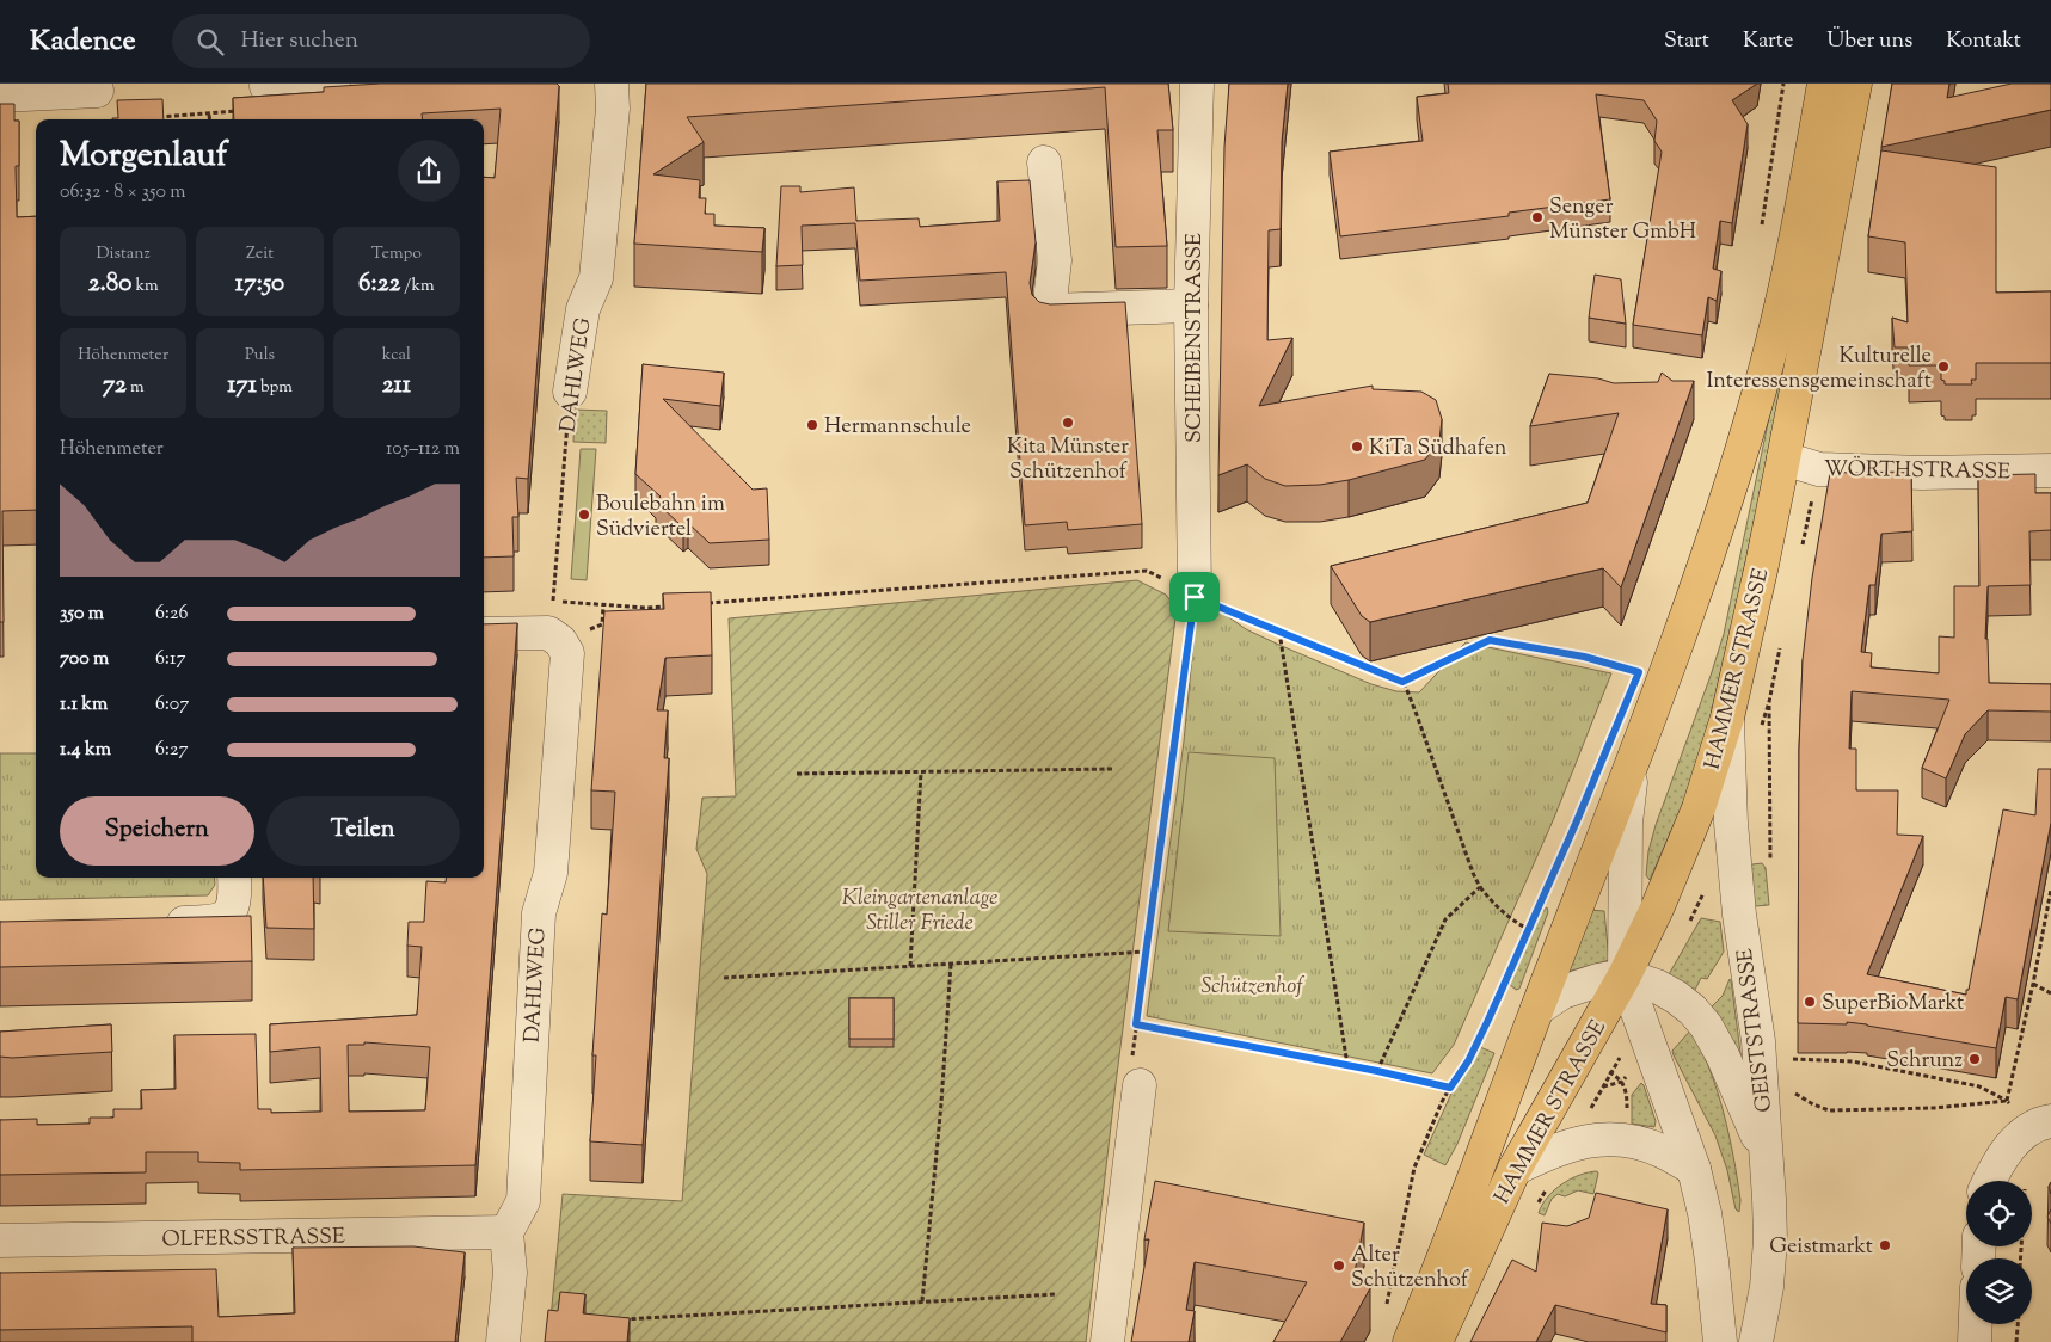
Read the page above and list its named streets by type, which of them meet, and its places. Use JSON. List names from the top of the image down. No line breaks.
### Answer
{"streets":{"main road":["HAMMER STRASSE"],"street":["SCHEIBENSTRASSE","DAHLWEG","WÖRTHSTRASSE","GEISTSTRASSE","OLFERSSTRASSE"]},"crossings":[["DAHLWEG","OLFERSSTRASSE"],["WÖRTHSTRASSE","HAMMER STRASSE"],["HAMMER STRASSE","GEISTSTRASSE"]],"parks":["Kleingartenanlage Stiller Friede","Schützenhof"],"places":["Senger Münster GmbH","Kulturelle Interessensgemeinschaft","Kita Münster Schützenhof","Hermannschule","KiTa Südhafen","Boulebahn im Südviertel","SuperBioMarkt","Schrunz","Geistmarkt","Alter Schützenhof"],"page":{"header":"Kadence","search":"Hier suchen","nav":["Start","Karte","Über uns","Kontakt"],"heading":["Morgenlauf","06:32 · 8 × 350 m"],"stats":[["Distanz","2.80 km"],["Zeit","17:50"],["Tempo","6:22 /km"],["Höhenmeter","72 m"],["Puls","171 bpm"],["kcal","211"]],"chart":["Höhenmeter","105–112 m"],"list":[{"name":"350 m","note":"6:26"},{"name":"700 m","note":"6:17"},{"name":"1.1 km","note":"6:07"},{"name":"1.4 km","note":"6:27"}],"buttons":["Speichern","Teilen"]}}
